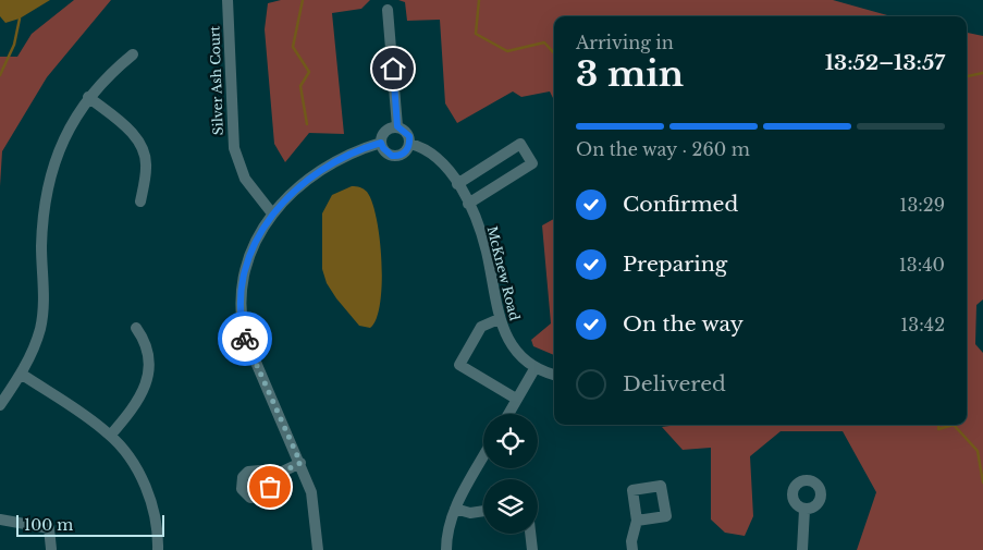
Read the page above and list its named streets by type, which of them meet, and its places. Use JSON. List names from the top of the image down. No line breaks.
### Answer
{"streets":{"street":["Silver Ash Court","McKnew Road"]},"scale_bar":"100 m","page":{"heading":["3 min","Arriving in","13:52–13:57"],"bar":"On the way · 260 m","list":[["Confirmed","13:29"],["Preparing","13:40"],["On the way","13:42"],"Delivered"],"scale":"100 m"}}
